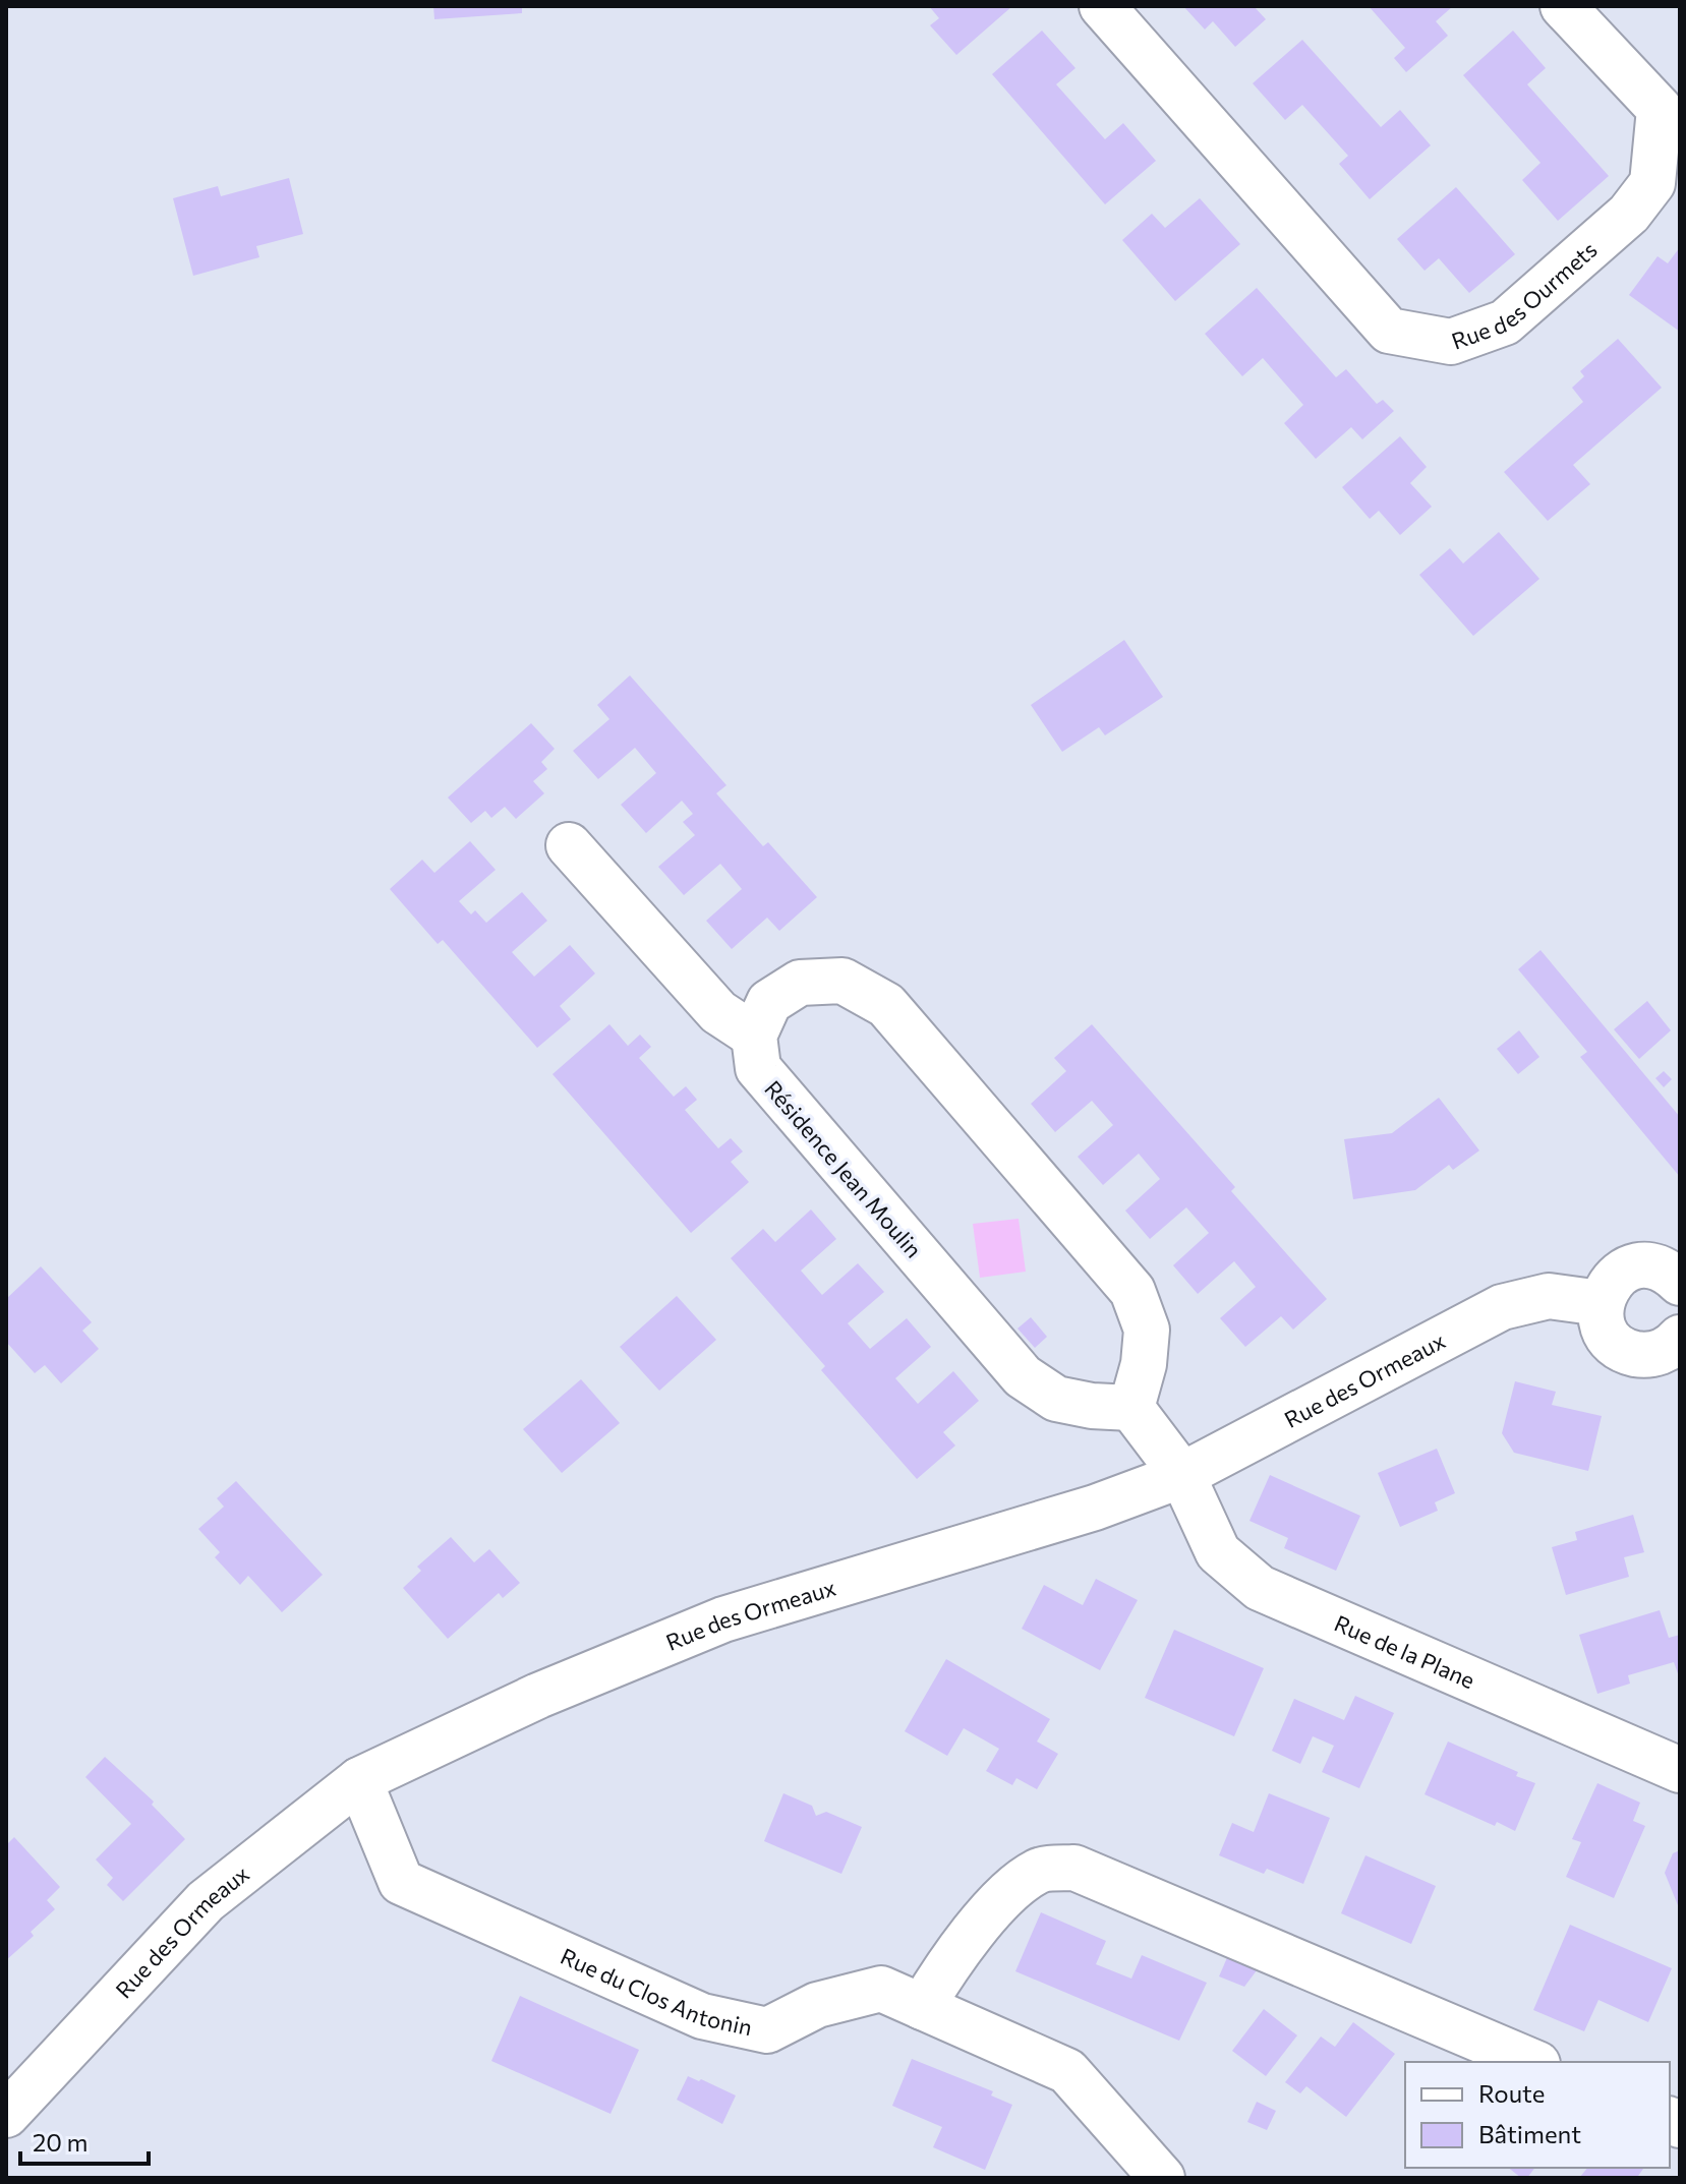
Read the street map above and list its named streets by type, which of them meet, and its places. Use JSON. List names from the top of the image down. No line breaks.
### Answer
{"streets":{"street":["Rue des Ourmets","Résidence Jean Moulin","Rue des Ormeaux","Rue de la Plane","Rue du Clos Antonin"]},"crossings":[["Résidence Jean Moulin","Rue de la Plane"],["Rue des Ormeaux","Rue de la Plane"],["Rue des Ormeaux","Rue du Clos Antonin"]],"legend":["Route","Bâtiment"],"scale_bar":"20 m"}
